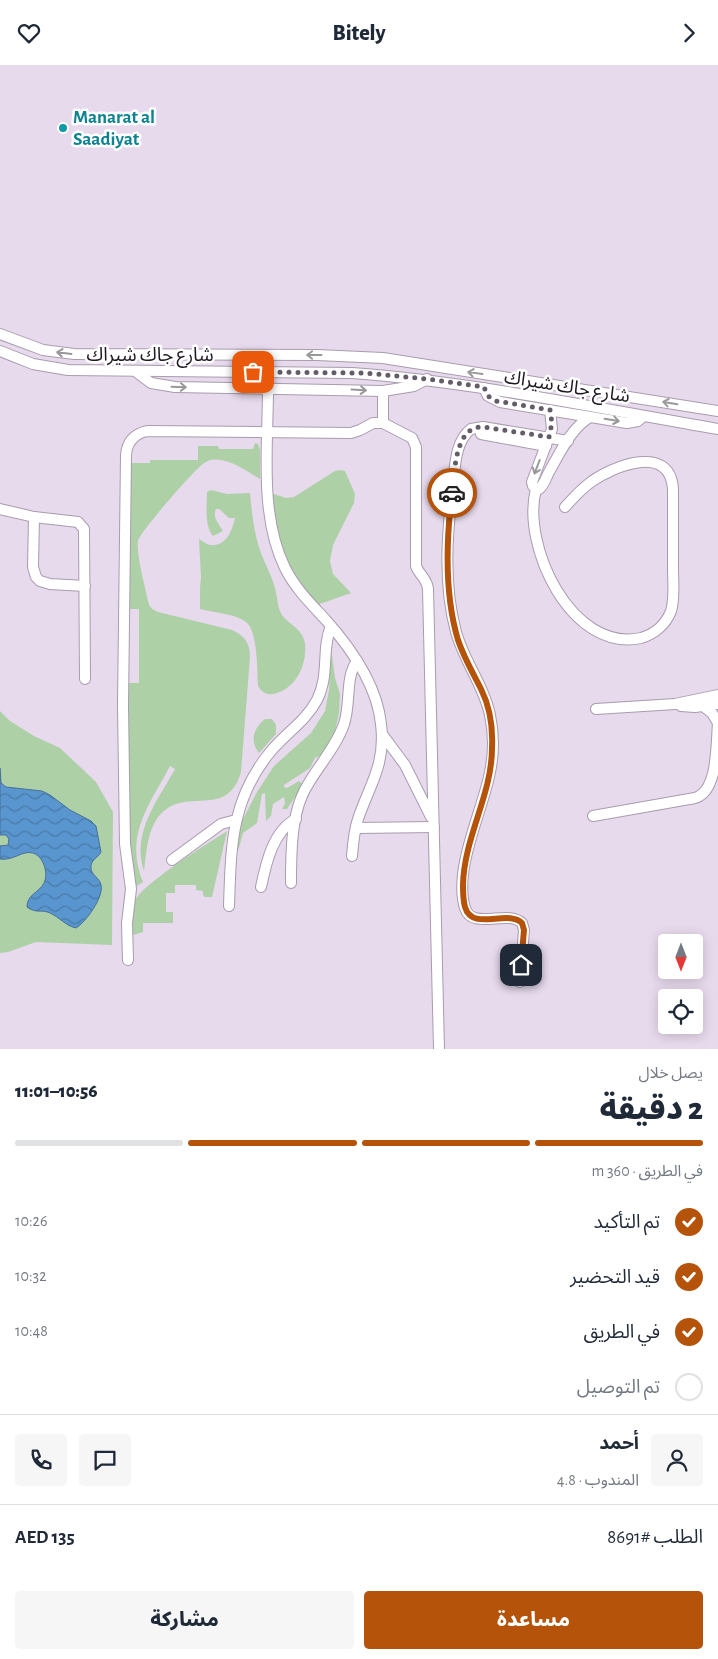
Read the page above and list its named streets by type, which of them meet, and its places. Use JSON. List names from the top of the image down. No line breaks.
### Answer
{"streets":{"street":["شارع جاك شيراك"]},"places":["Manarat al Saadiyat"],"north":"bottom","page":{"header":"Bitely","heading":["2 دقيقة","يصل خلال","10:56–11:01"],"panel":["أحمد","المندوب · 4.8","الطلب #8691","AED 135"],"bar":"في الطريق · 360 m","list":[["تم التأكيد","10:26"],["قيد التحضير","10:32"],["في الطريق","10:48"],"تم التوصيل"],"buttons":["مساعدة","مشاركة"]}}
